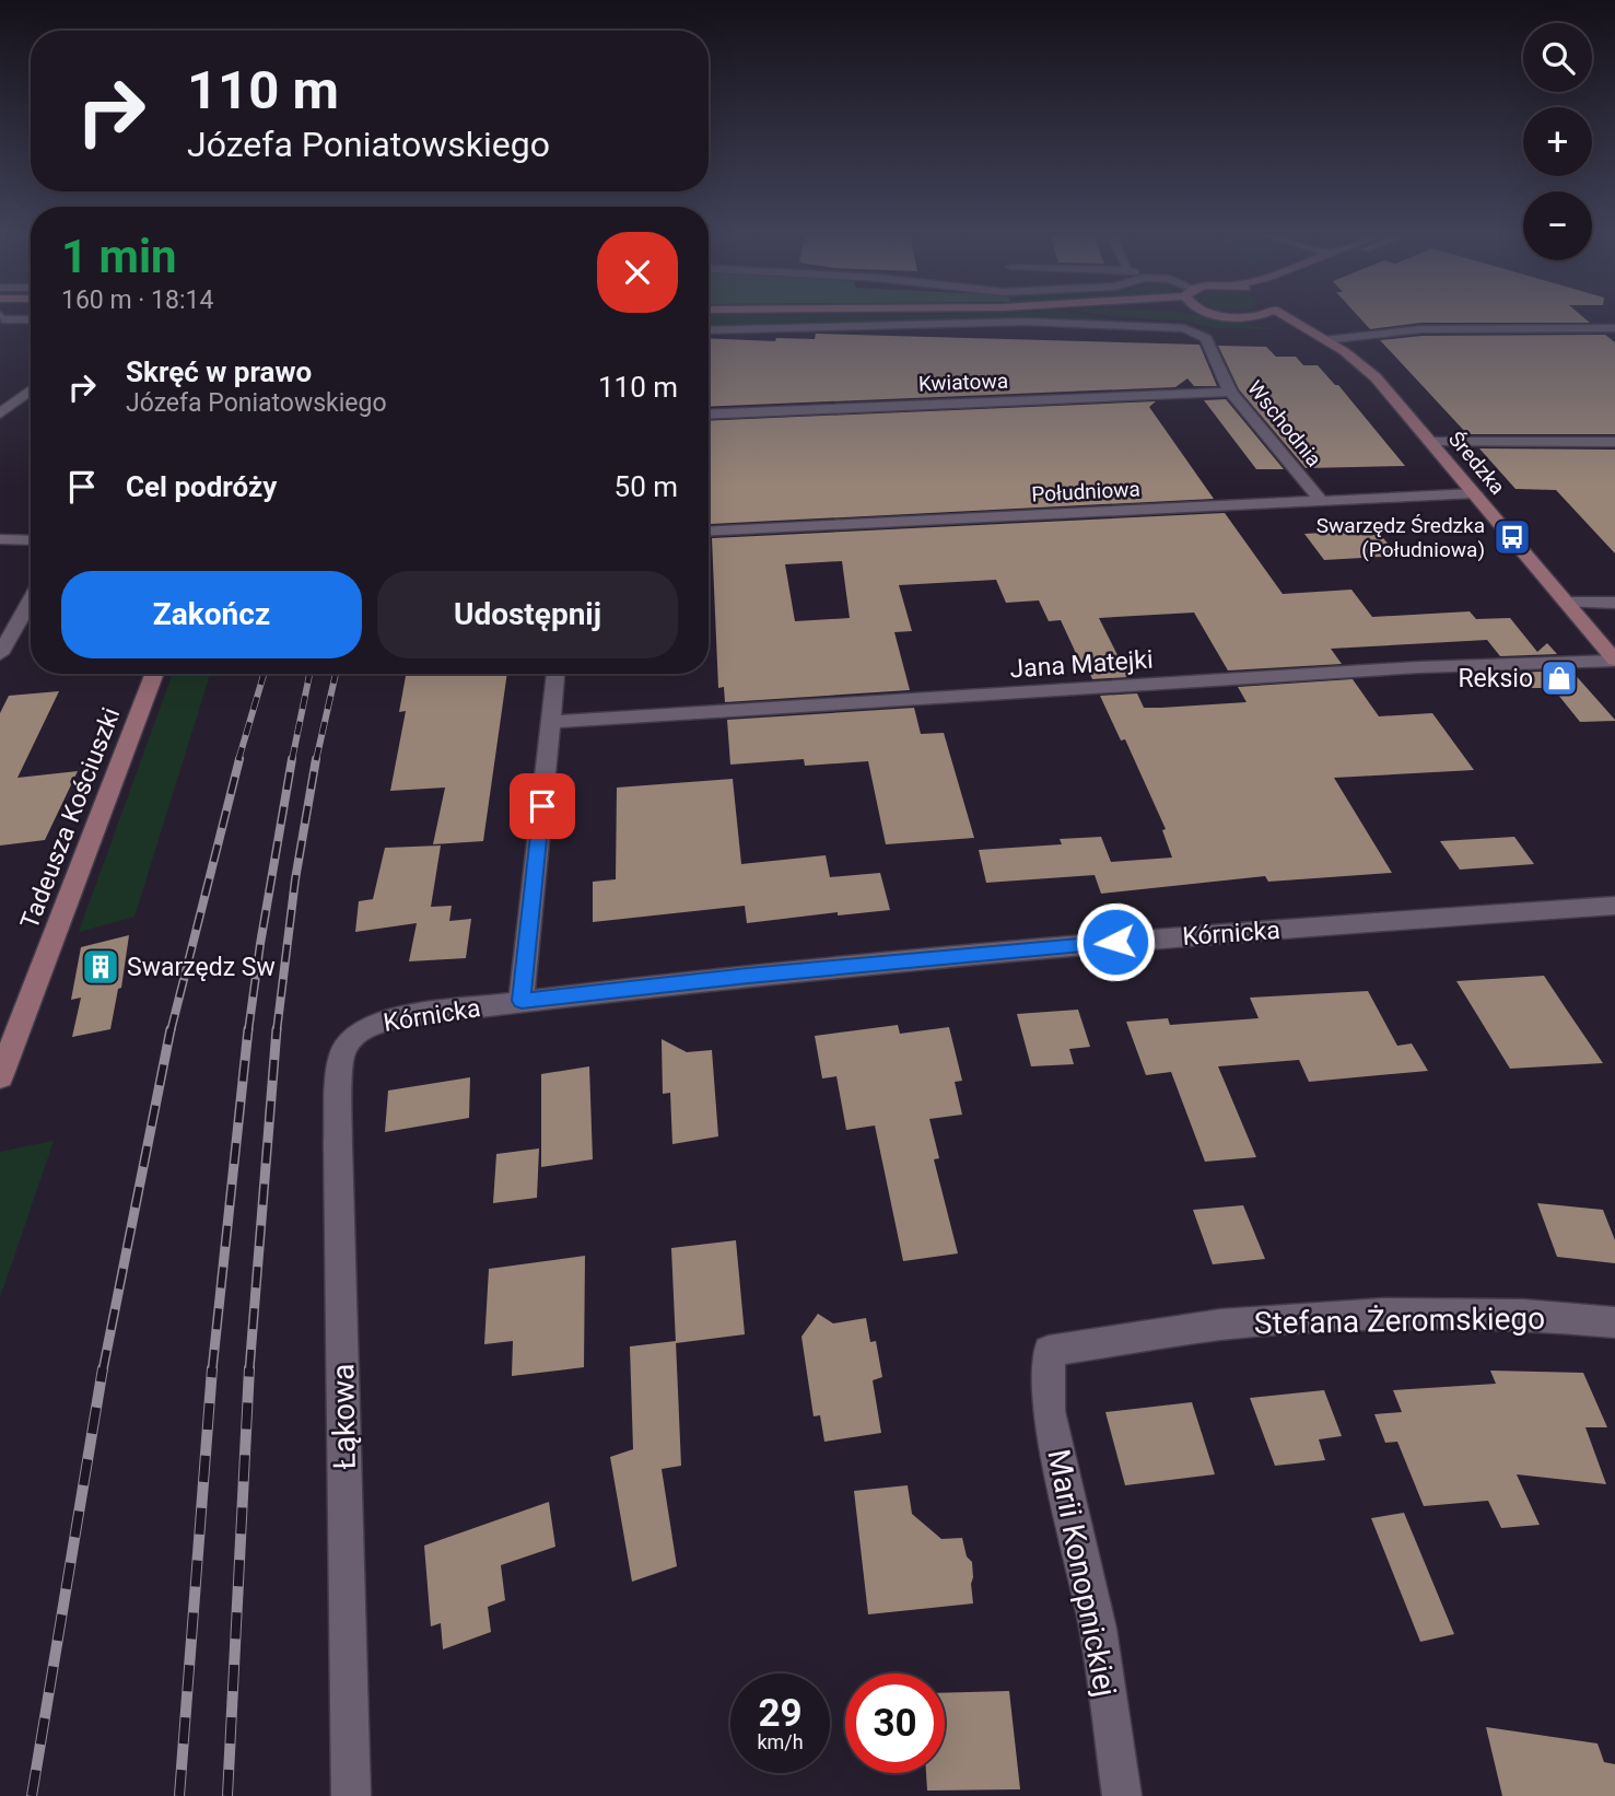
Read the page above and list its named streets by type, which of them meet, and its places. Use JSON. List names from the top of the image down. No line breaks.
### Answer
{"streets":{"street":["Kwiatowa","Wschodnia","Średzka","Południowa","Jana Matejki","Tadeusza Kościuszki","Kórnicka","Stefana Żeromskiego","Łąkowa","Marii Konopnickiej"]},"crossings":[["Kwiatowa","Wschodnia"],["Wschodnia","Południowa"],["Średzka","Południowa"],["Średzka","Jana Matejki"],["Kórnicka","Łąkowa"],["Stefana Żeromskiego","Marii Konopnickiej"]],"places":{"bus stop":["Swarzędz Średzka (Południowa)"],"shop":["Reksio"],"building":["Swarzędz Sw"]},"page":{"map_buttons":["+","−"],"turn":["110 m","Józefa Poniatowskiego"],"heading":["1 min","160 m · 18:14"],"list":[{"name":"Skręć w prawo","note":"Józefa Poniatowskiego","value":"110 m"},{"name":"Cel podróży","value":"50 m"}],"buttons":["Zakończ","Udostępnij"],"speed":"29 km/h","limit":"30"}}
